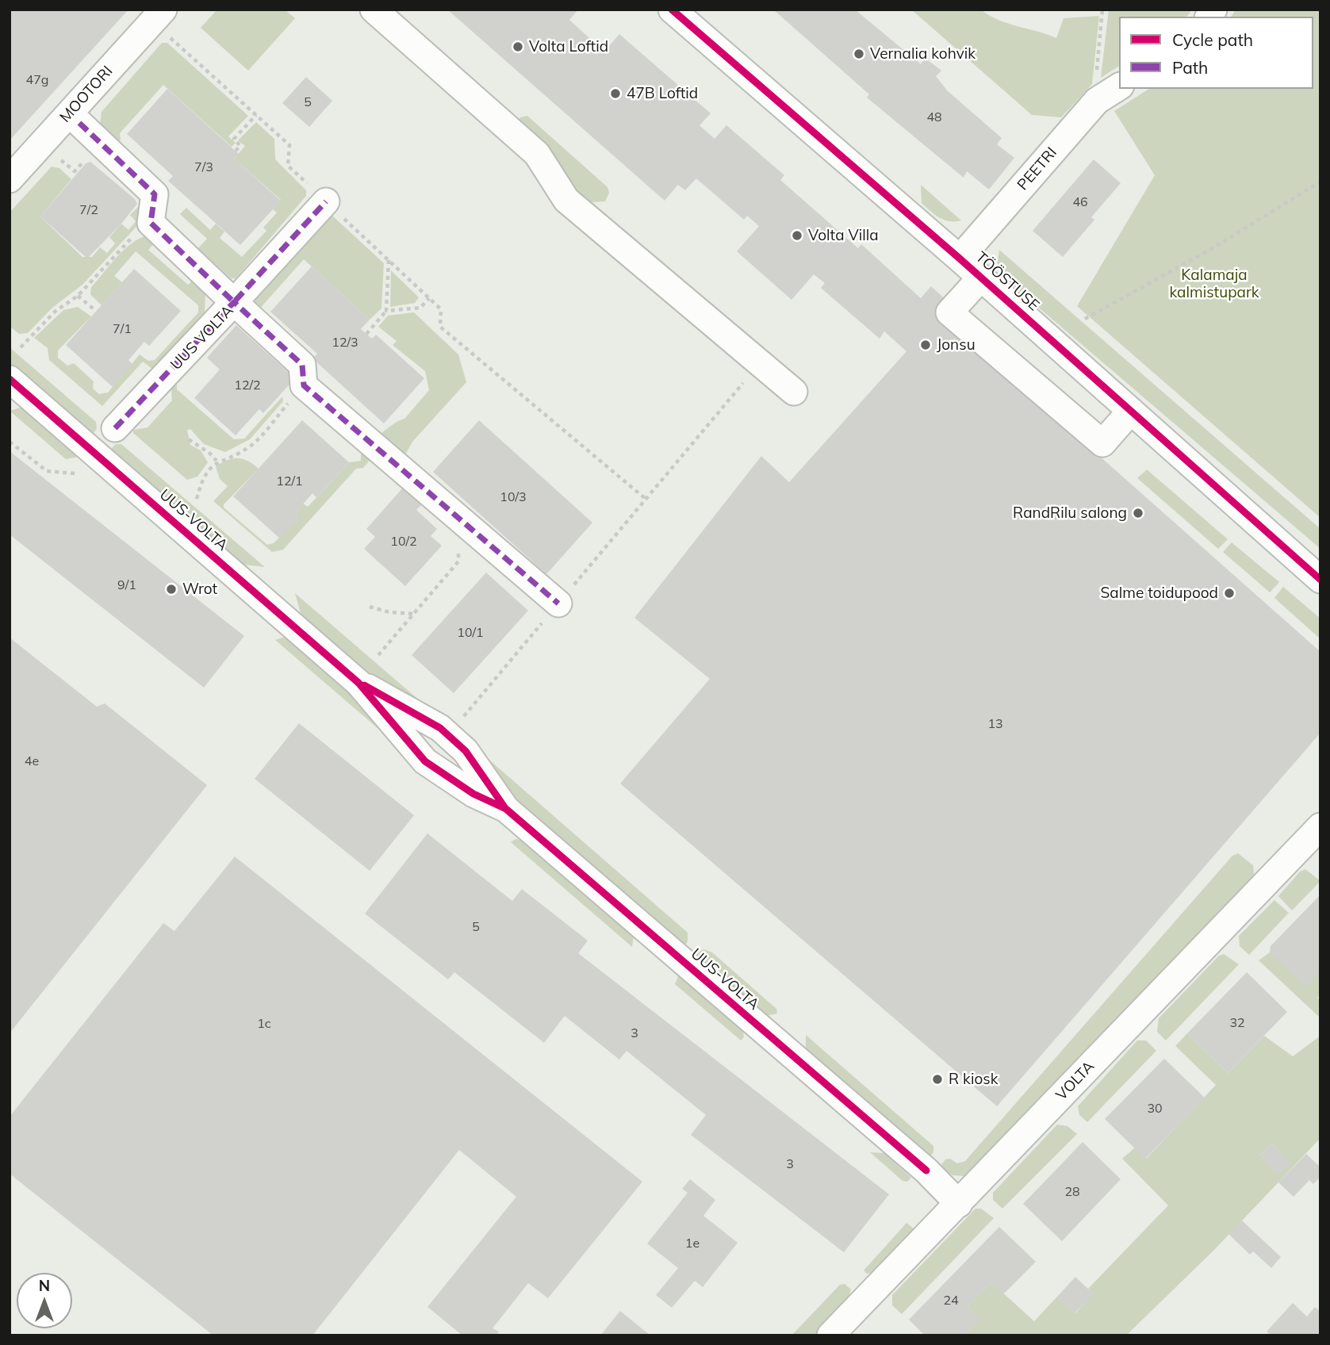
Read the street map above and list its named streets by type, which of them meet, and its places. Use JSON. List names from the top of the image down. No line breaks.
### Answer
{"streets":{"street":["MOOTORI","PEETRI","TÖÖSTUSE","UUS VOLTA","UUS-VOLTA","VOLTA"]},"crossings":[["PEETRI","TÖÖSTUSE"],["UUS-VOLTA","VOLTA"]],"parks":["Kalamaja kalmistupark"],"places":["Volta Loftid","Vernalia kohvik","47B Loftid","Volta Villa","Jonsu","RandRilu salong","Wrot","Salme toidupood","R kiosk"],"house_numbers":["47g","5","48","7/3","46","7/2","7/1","12/3","12/2","12/1","10/3","10/2","9/1","10/1","13","4e","5","32","1c","3","30","3","28","1e","24"],"legend":["Cycle path","Path"],"north":"top"}
